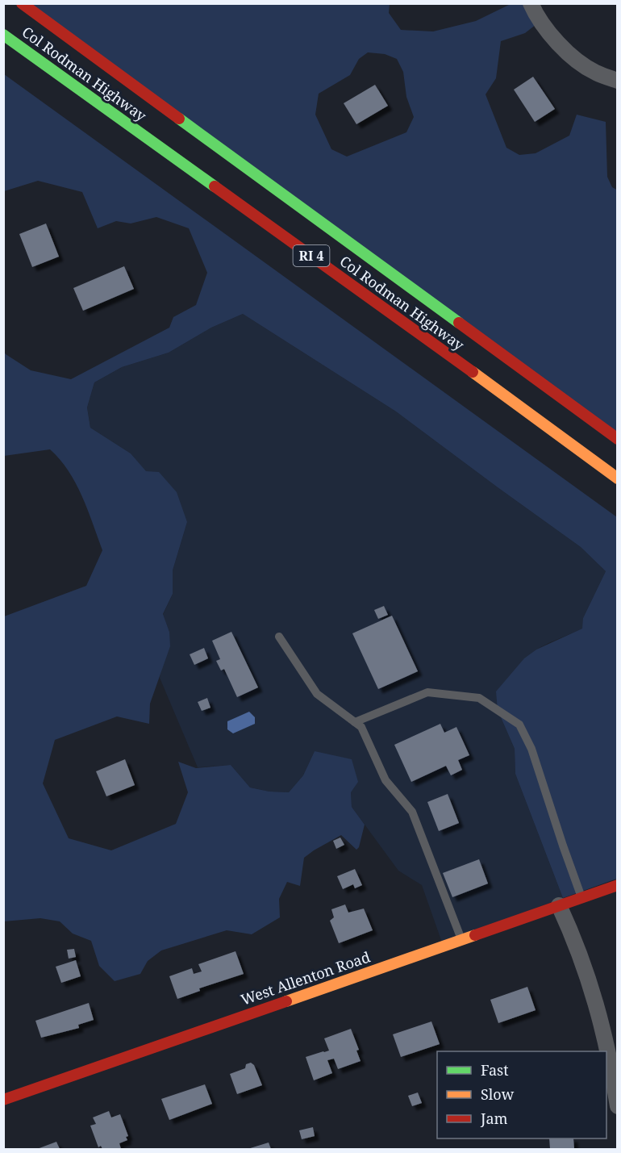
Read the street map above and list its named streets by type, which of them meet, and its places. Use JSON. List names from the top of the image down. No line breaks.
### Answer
{"streets":{"main road":["Col Rodman Highway","RI 4","West Allenton Road"]},"legend":["Fast","Slow","Jam"]}
